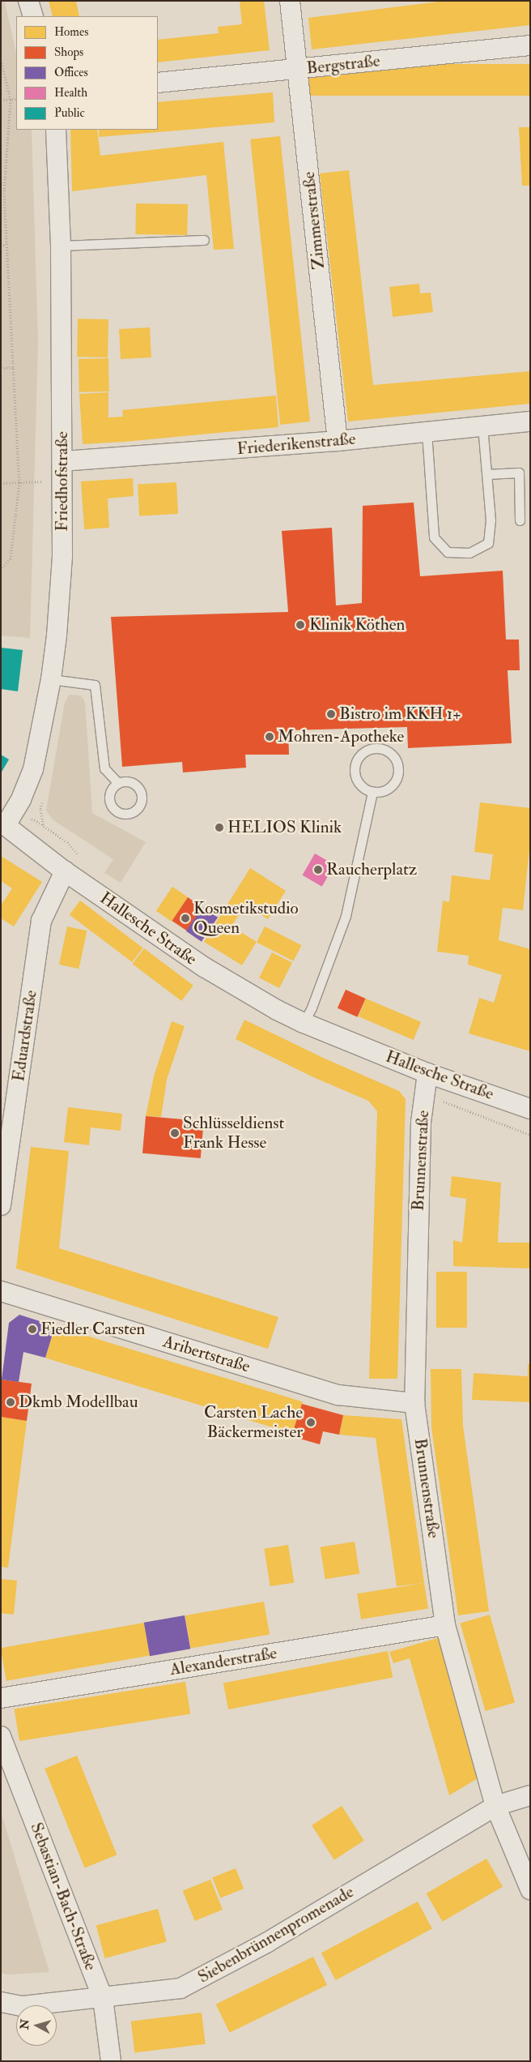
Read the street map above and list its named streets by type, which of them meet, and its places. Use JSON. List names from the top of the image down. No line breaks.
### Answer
{"streets":{"street":["Bergstraße","Zimmerstraße","Friederikenstraße","Friedhofstraße","Hallesche Straße","Eduardstraße","Brunnenstraße","Aribertstraße","Alexanderstraße","Sebastian-Bach-Straße","Siebenbrünnenpromenade"]},"crossings":[["Bergstraße","Zimmerstraße"],["Zimmerstraße","Friederikenstraße"],["Friederikenstraße","Friedhofstraße"],["Friedhofstraße","Hallesche Straße"],["Hallesche Straße","Eduardstraße"],["Hallesche Straße","Brunnenstraße"],["Brunnenstraße","Aribertstraße"],["Brunnenstraße","Alexanderstraße"],["Brunnenstraße","Siebenbrünnenpromenade"],["Sebastian-Bach-Straße","Siebenbrünnenpromenade"]],"places":["Klinik Köthen","Bistro im KKH 1+","Mohren-Apotheke","HELIOS Klinik","Raucherplatz","Kosmetikstudio Queen","Schlüsseldienst Frank Hesse","Fiedler Carsten","Dkmb Modellbau","Carsten Lache Bäckermeister"],"legend":["Homes","Shops","Offices","Health","Public"],"north":"left"}
